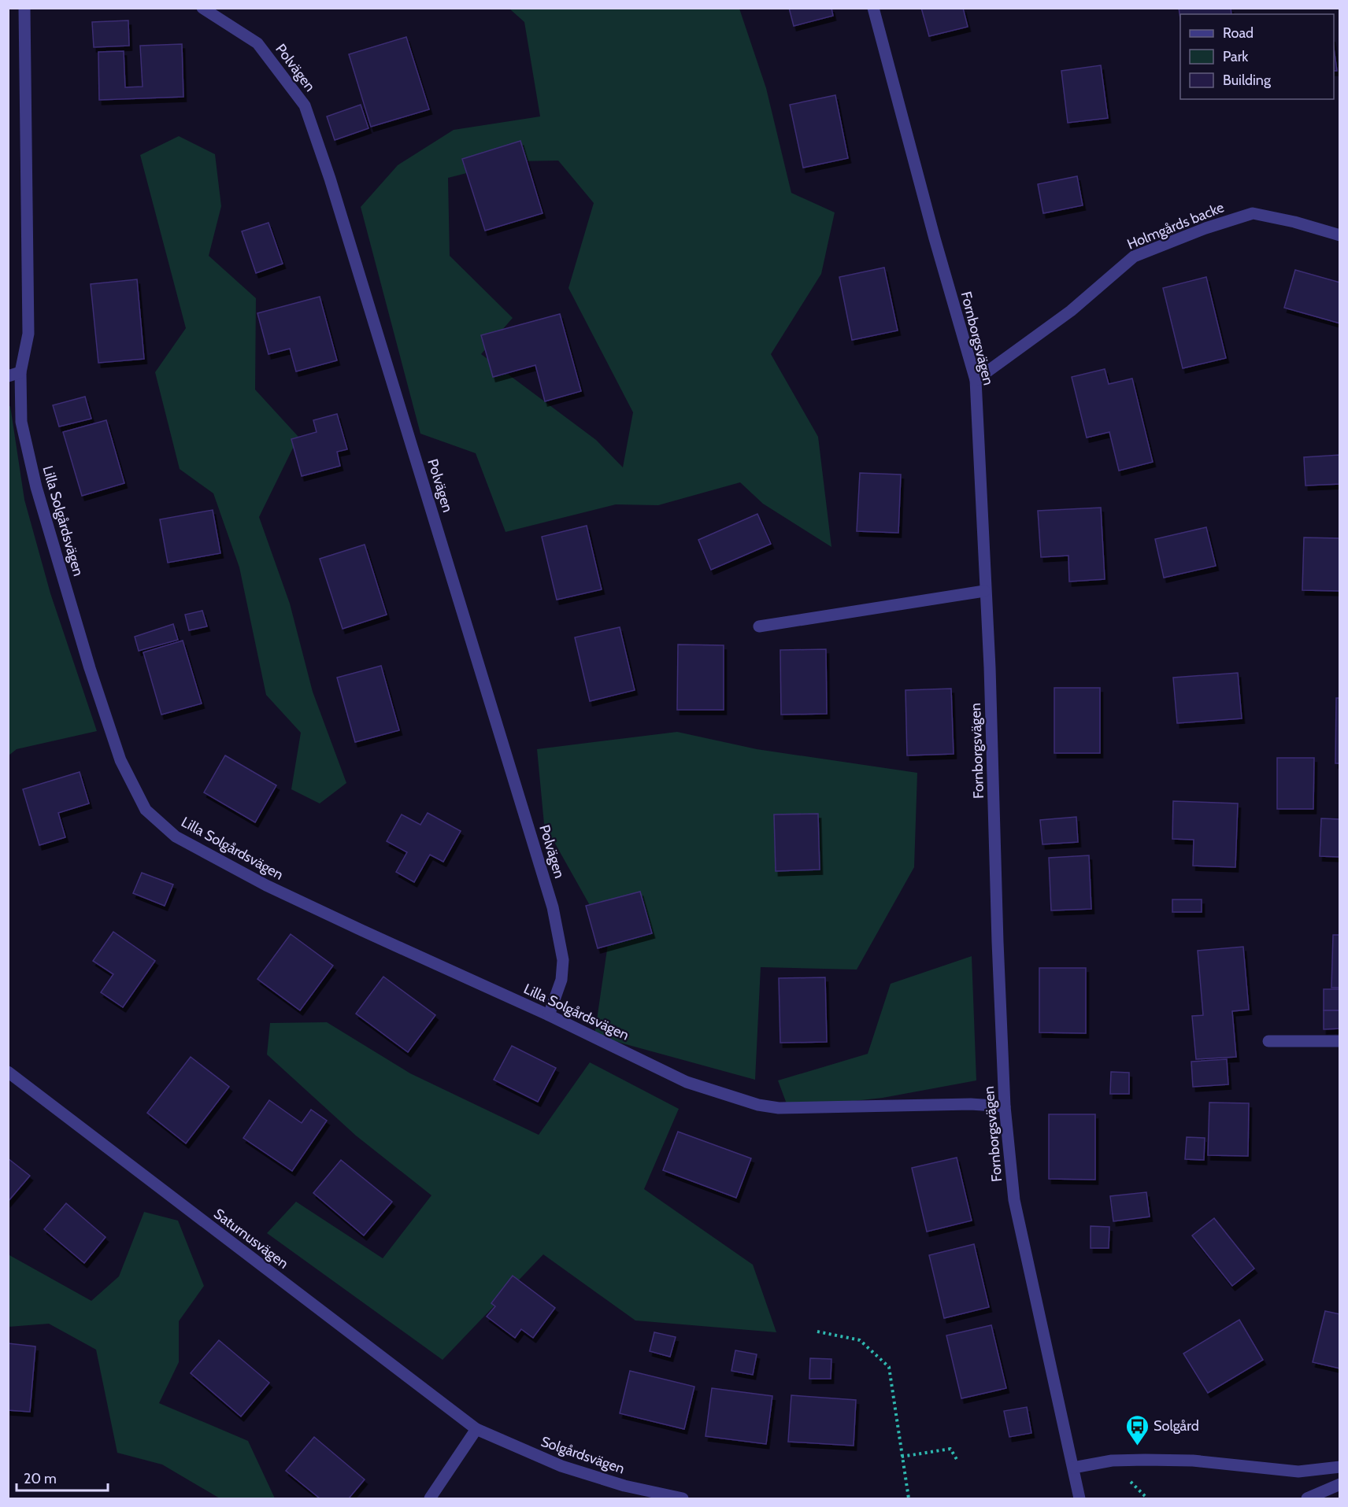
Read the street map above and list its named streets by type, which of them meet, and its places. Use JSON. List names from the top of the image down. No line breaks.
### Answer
{"streets":{"street":["Polvägen","Holmgårds backe","Fornborgsvägen","Lilla Solgårdsvägen","Saturnusvägen","Solgårdsvägen"]},"crossings":[["Polvägen","Lilla Solgårdsvägen"],["Holmgårds backe","Fornborgsvägen"],["Fornborgsvägen","Lilla Solgårdsvägen"],["Saturnusvägen","Solgårdsvägen"]],"places":{"bus stop":["Solgård"]},"legend":["Road","Park","Building"],"scale_bar":"20 m"}
